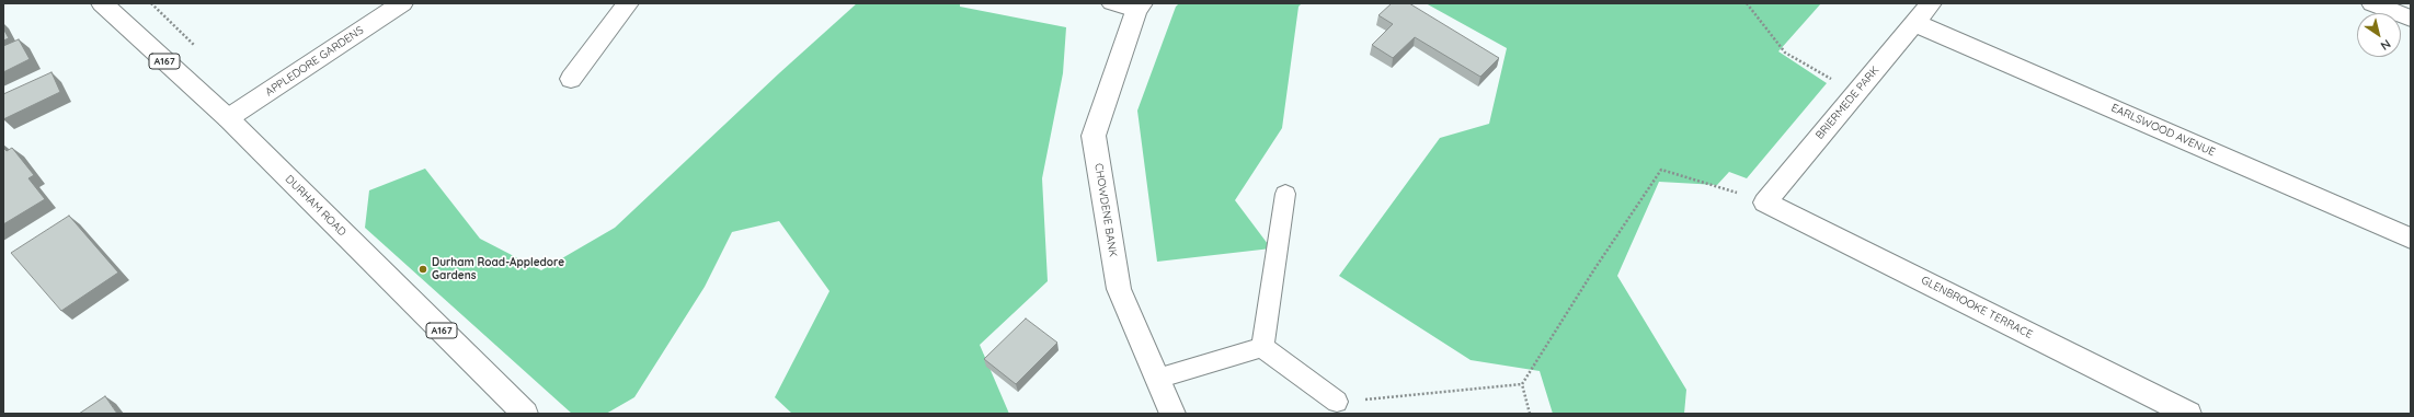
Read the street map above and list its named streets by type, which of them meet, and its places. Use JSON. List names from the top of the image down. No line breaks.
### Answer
{"streets":{"street":["A167","APPLEDORE GARDENS","BRIERMEDE PARK","EARLSWOOD AVENUE","DURHAM ROAD","CHOWDENE BANK","GLENBROOKE TERRACE"]},"crossings":[["APPLEDORE GARDENS","DURHAM ROAD"],["BRIERMEDE PARK","EARLSWOOD AVENUE"],["BRIERMEDE PARK","GLENBROOKE TERRACE"]],"places":["Durham Road-Appledore Gardens"],"north":"bottom right"}
